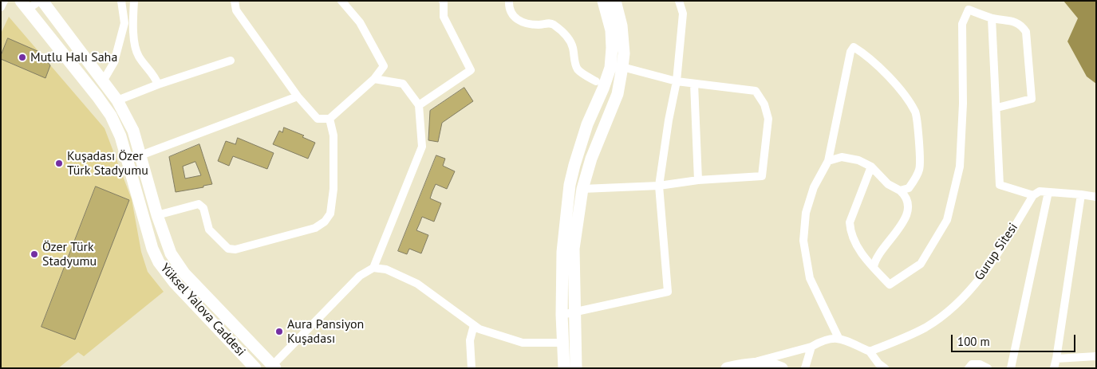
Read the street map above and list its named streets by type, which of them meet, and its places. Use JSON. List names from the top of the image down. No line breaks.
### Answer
{"streets":{"main road":["Yüksel Yalova Caddesi"],"street":["Gurup Sitesi"]},"places":["Mutlu Halı Saha","Kuşadası Özer Türk Stadyumu","Özer Türk Stadyumu","Aura Pansiyon Kuşadası"],"scale_bar":"100 m"}
